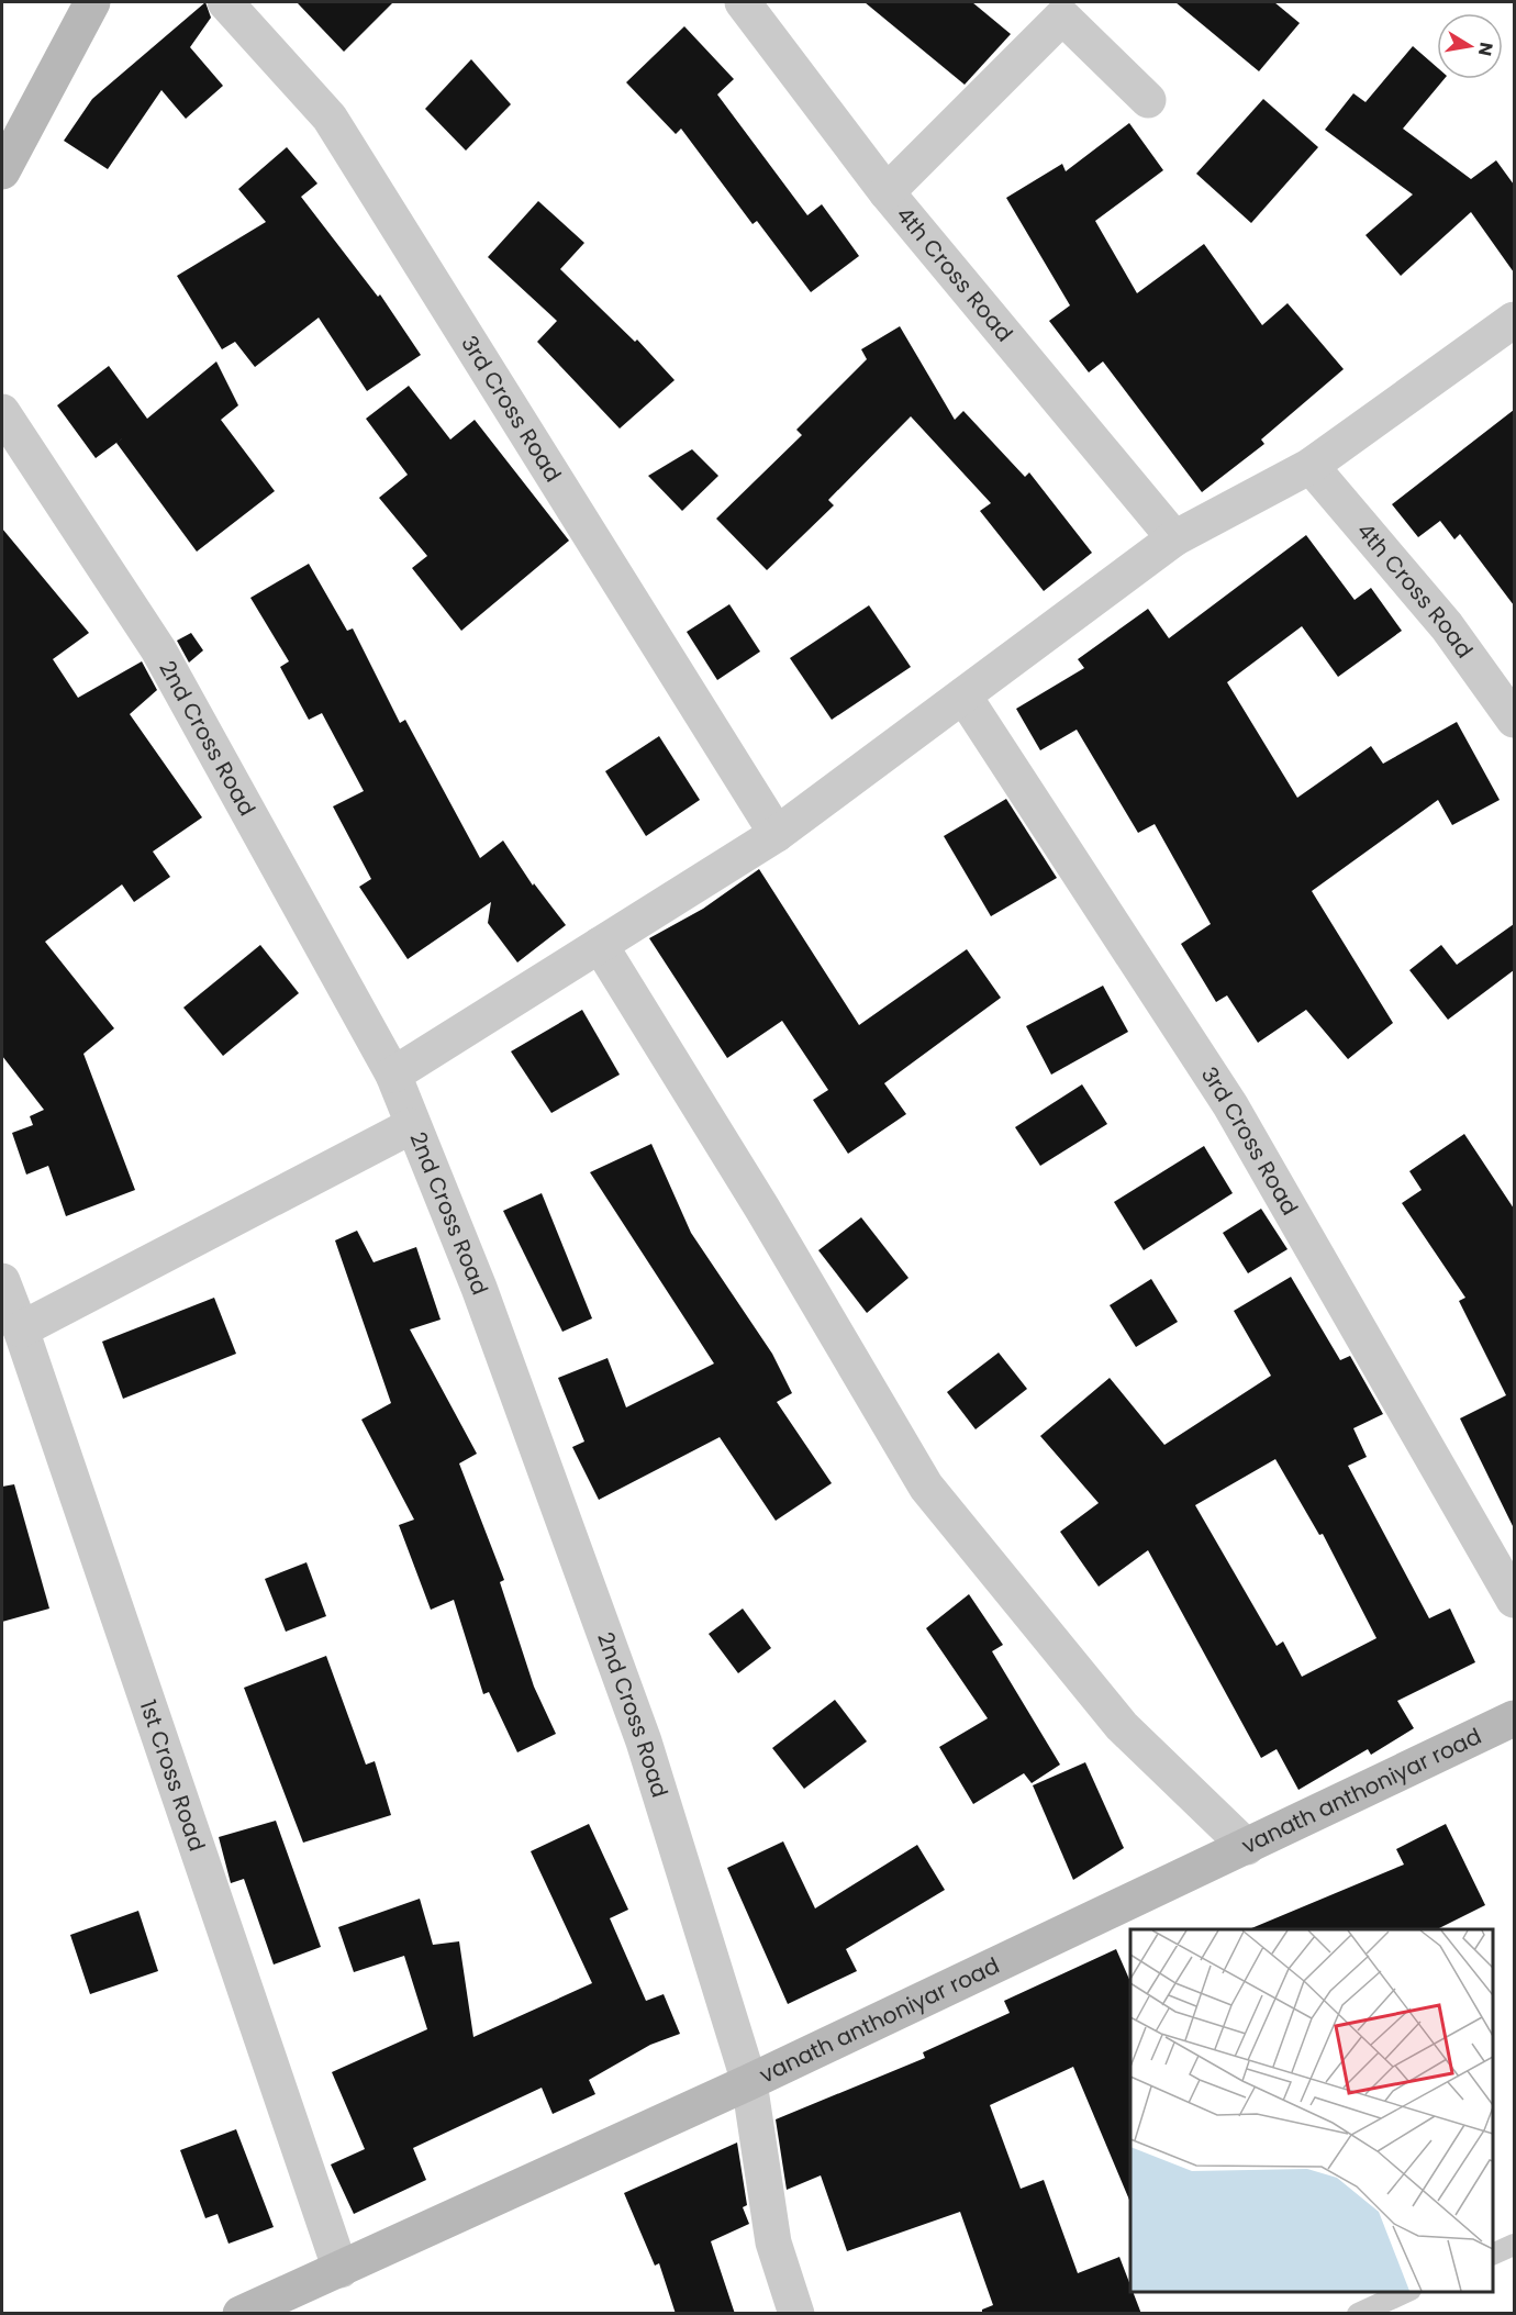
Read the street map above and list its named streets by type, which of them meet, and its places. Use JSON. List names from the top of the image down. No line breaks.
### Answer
{"streets":{"street":["4th Cross Road","3rd Cross Road","2nd Cross Road","1st Cross Road","vanath anthoniyar road"]},"crossings":[["2nd Cross Road","vanath anthoniyar road"],["1st Cross Road","vanath anthoniyar road"]],"north":"right"}
